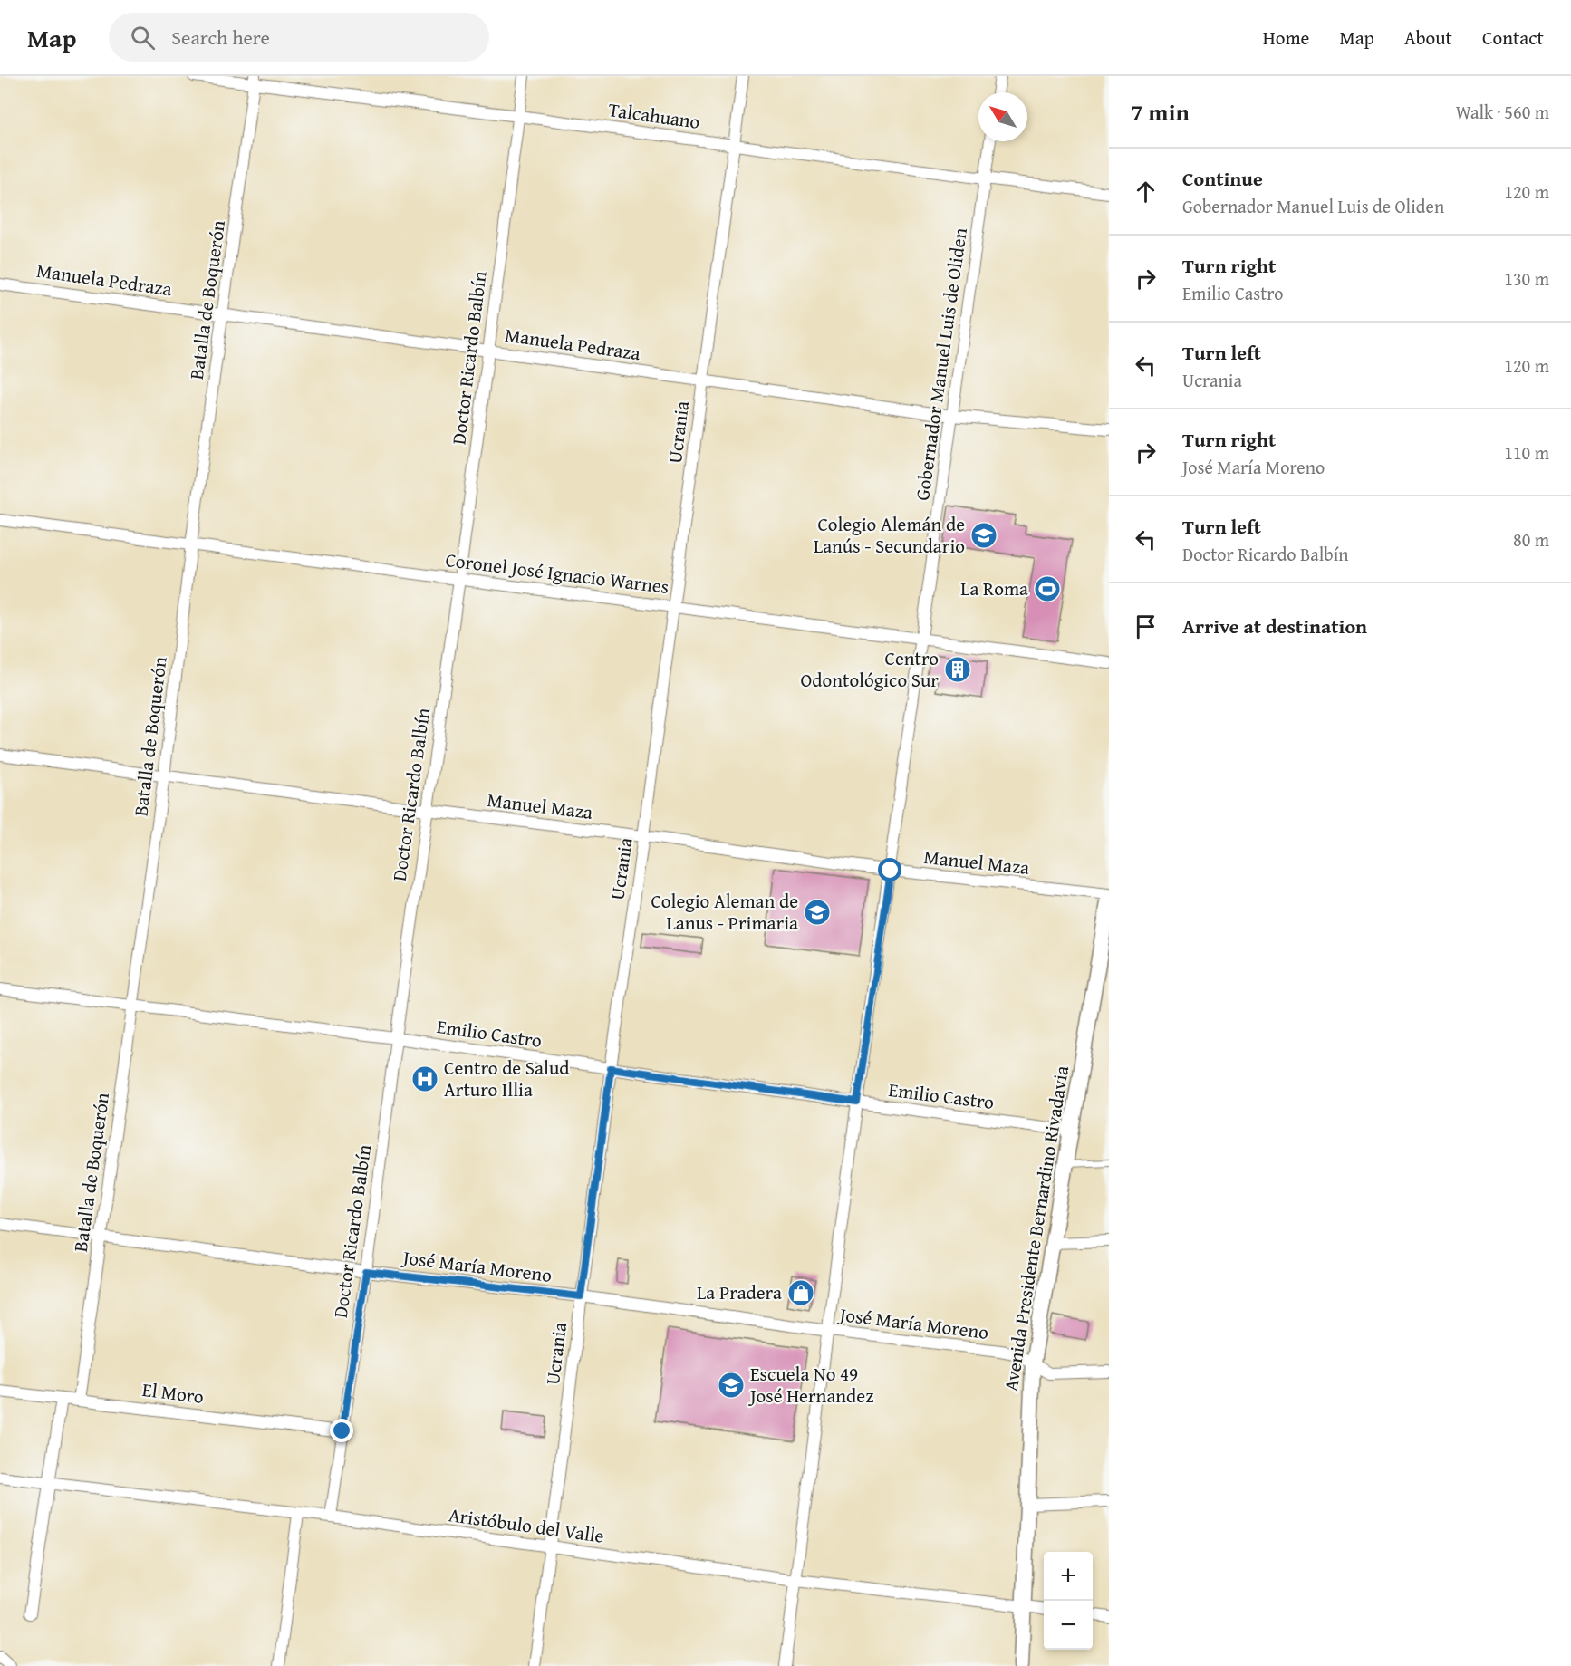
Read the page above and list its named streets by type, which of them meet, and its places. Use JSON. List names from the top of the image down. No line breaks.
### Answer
{"streets":{"street":["Talcahuano","Manuela Pedraza","Batalla de Boquerón","Doctor Ricardo Balbín","Gobernador Manuel Luis de Oliden","Ucrania","Coronel José Ignacio Warnes","Manuel Maza","Emilio Castro","Avenida Presidente Bernardino Rivadavia","José María Moreno","El Moro","Aristóbulo del Valle"]},"crossings":[["Talcahuano","Batalla de Boquerón"],["Talcahuano","Doctor Ricardo Balbín"],["Talcahuano","Gobernador Manuel Luis de Oliden"],["Talcahuano","Ucrania"],["Manuela Pedraza","Batalla de Boquerón"],["Manuela Pedraza","Doctor Ricardo Balbín"],["Manuela Pedraza","Gobernador Manuel Luis de Oliden"],["Manuela Pedraza","Ucrania"],["Batalla de Boquerón","Coronel José Ignacio Warnes"],["Batalla de Boquerón","Manuel Maza"],["Batalla de Boquerón","Emilio Castro"],["Batalla de Boquerón","José María Moreno"],["Batalla de Boquerón","El Moro"],["Doctor Ricardo Balbín","Coronel José Ignacio Warnes"],["Doctor Ricardo Balbín","Manuel Maza"],["Doctor Ricardo Balbín","Emilio Castro"],["Doctor Ricardo Balbín","José María Moreno"],["Doctor Ricardo Balbín","El Moro"],["Doctor Ricardo Balbín","Aristóbulo del Valle"],["Gobernador Manuel Luis de Oliden","Coronel José Ignacio Warnes"],["Gobernador Manuel Luis de Oliden","Manuel Maza"],["Gobernador Manuel Luis de Oliden","Emilio Castro"],["Gobernador Manuel Luis de Oliden","José María Moreno"],["Gobernador Manuel Luis de Oliden","Aristóbulo del Valle"],["Ucrania","Coronel José Ignacio Warnes"],["Ucrania","Manuel Maza"],["Ucrania","Emilio Castro"],["Ucrania","José María Moreno"],["Ucrania","Aristóbulo del Valle"],["Manuel Maza","Avenida Presidente Bernardino Rivadavia"],["Emilio Castro","Avenida Presidente Bernardino Rivadavia"],["Avenida Presidente Bernardino Rivadavia","José María Moreno"],["Avenida Presidente Bernardino Rivadavia","Aristóbulo del Valle"]],"places":{"school or university":["Colegio Alemán de Lanús - Secundario","Colegio Aleman de Lanus - Primaria","Escuela No 49 José Hernandez"],"sports":["La Roma"],"building":["Centro Odontológico Sur"],"hospital":["Centro de Salud Arturo Illia"],"shop":["La Pradera"]},"north":"top left","page":{"header":"Map","search":"Search here","nav":["Home","Map","About","Contact"],"heading":["7 min","Walk · 560 m"],"list":[["Continue","Gobernador Manuel Luis de Oliden","120 m"],["Turn right","Emilio Castro","130 m"],["Turn left","Ucrania","120 m"],["Turn right","José María Moreno","110 m"],["Turn left","Doctor Ricardo Balbín","80 m"],"Arrive at destination"],"map_buttons":["+","−"]}}
